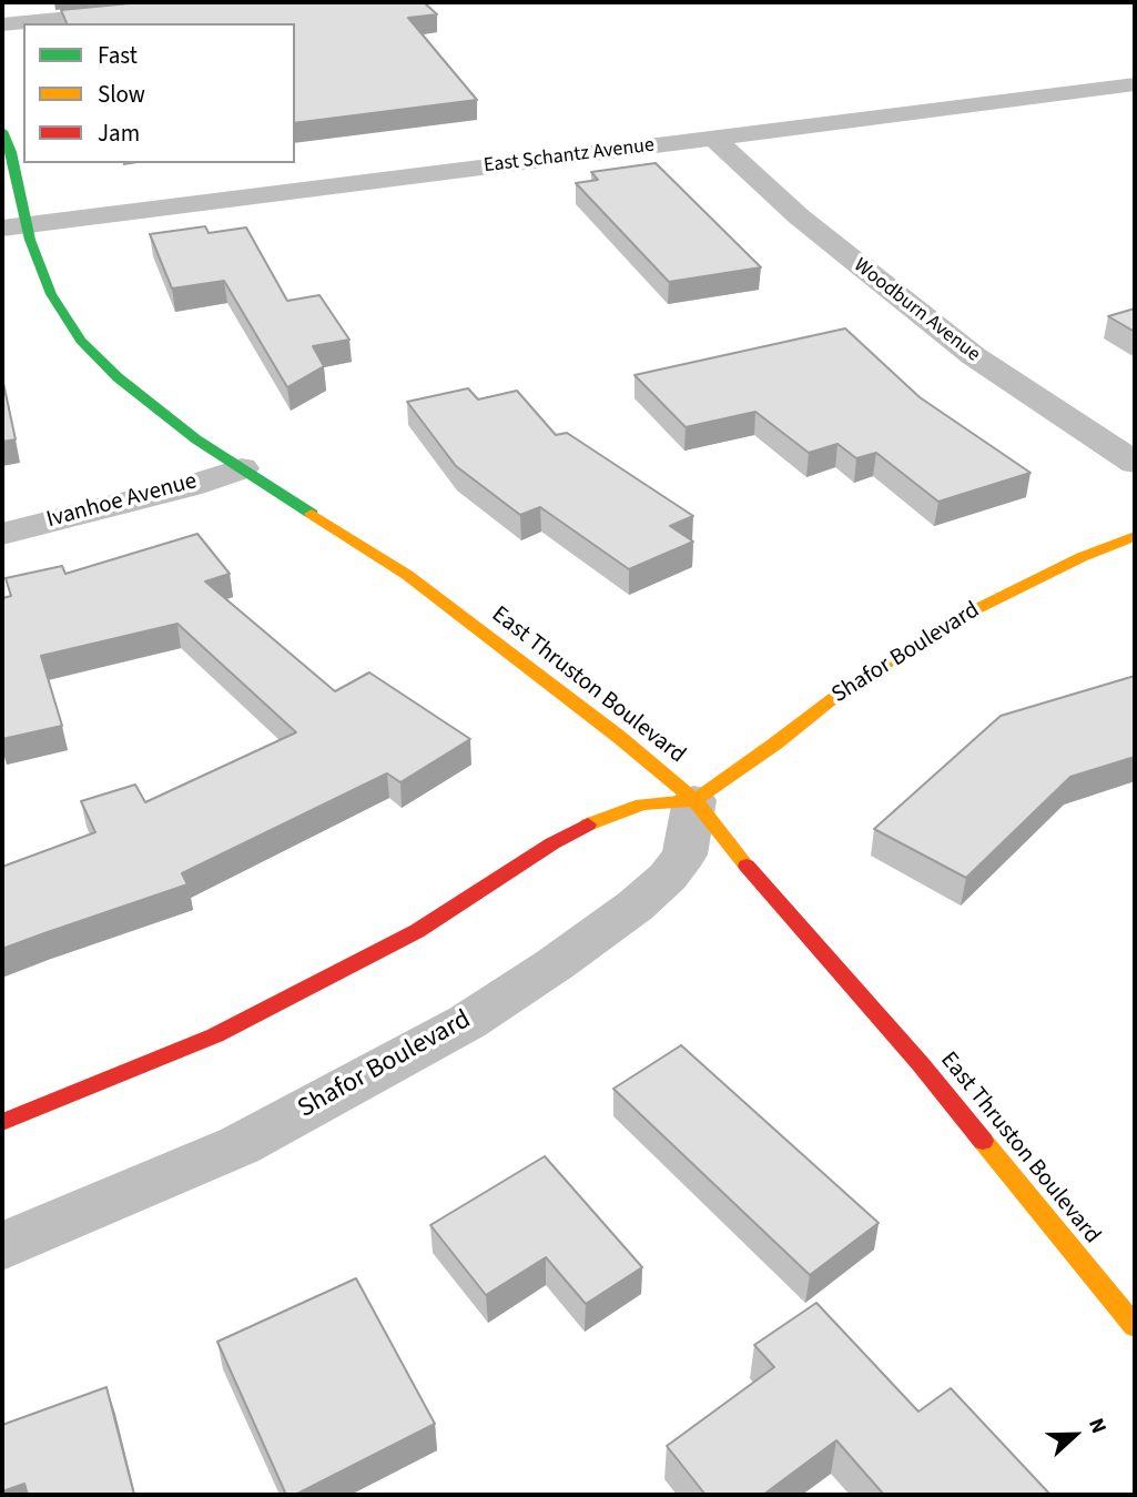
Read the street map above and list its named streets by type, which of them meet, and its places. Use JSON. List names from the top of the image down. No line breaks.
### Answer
{"streets":{"street":["East Schantz Avenue","Woodburn Avenue","Ivanhoe Avenue","Shafor Boulevard","East Thruston Boulevard"]},"crossings":[["East Schantz Avenue","Woodburn Avenue"],["East Schantz Avenue","East Thruston Boulevard"],["Ivanhoe Avenue","East Thruston Boulevard"],["Shafor Boulevard","East Thruston Boulevard"]],"legend":["Fast","Slow","Jam"],"north":"right"}
